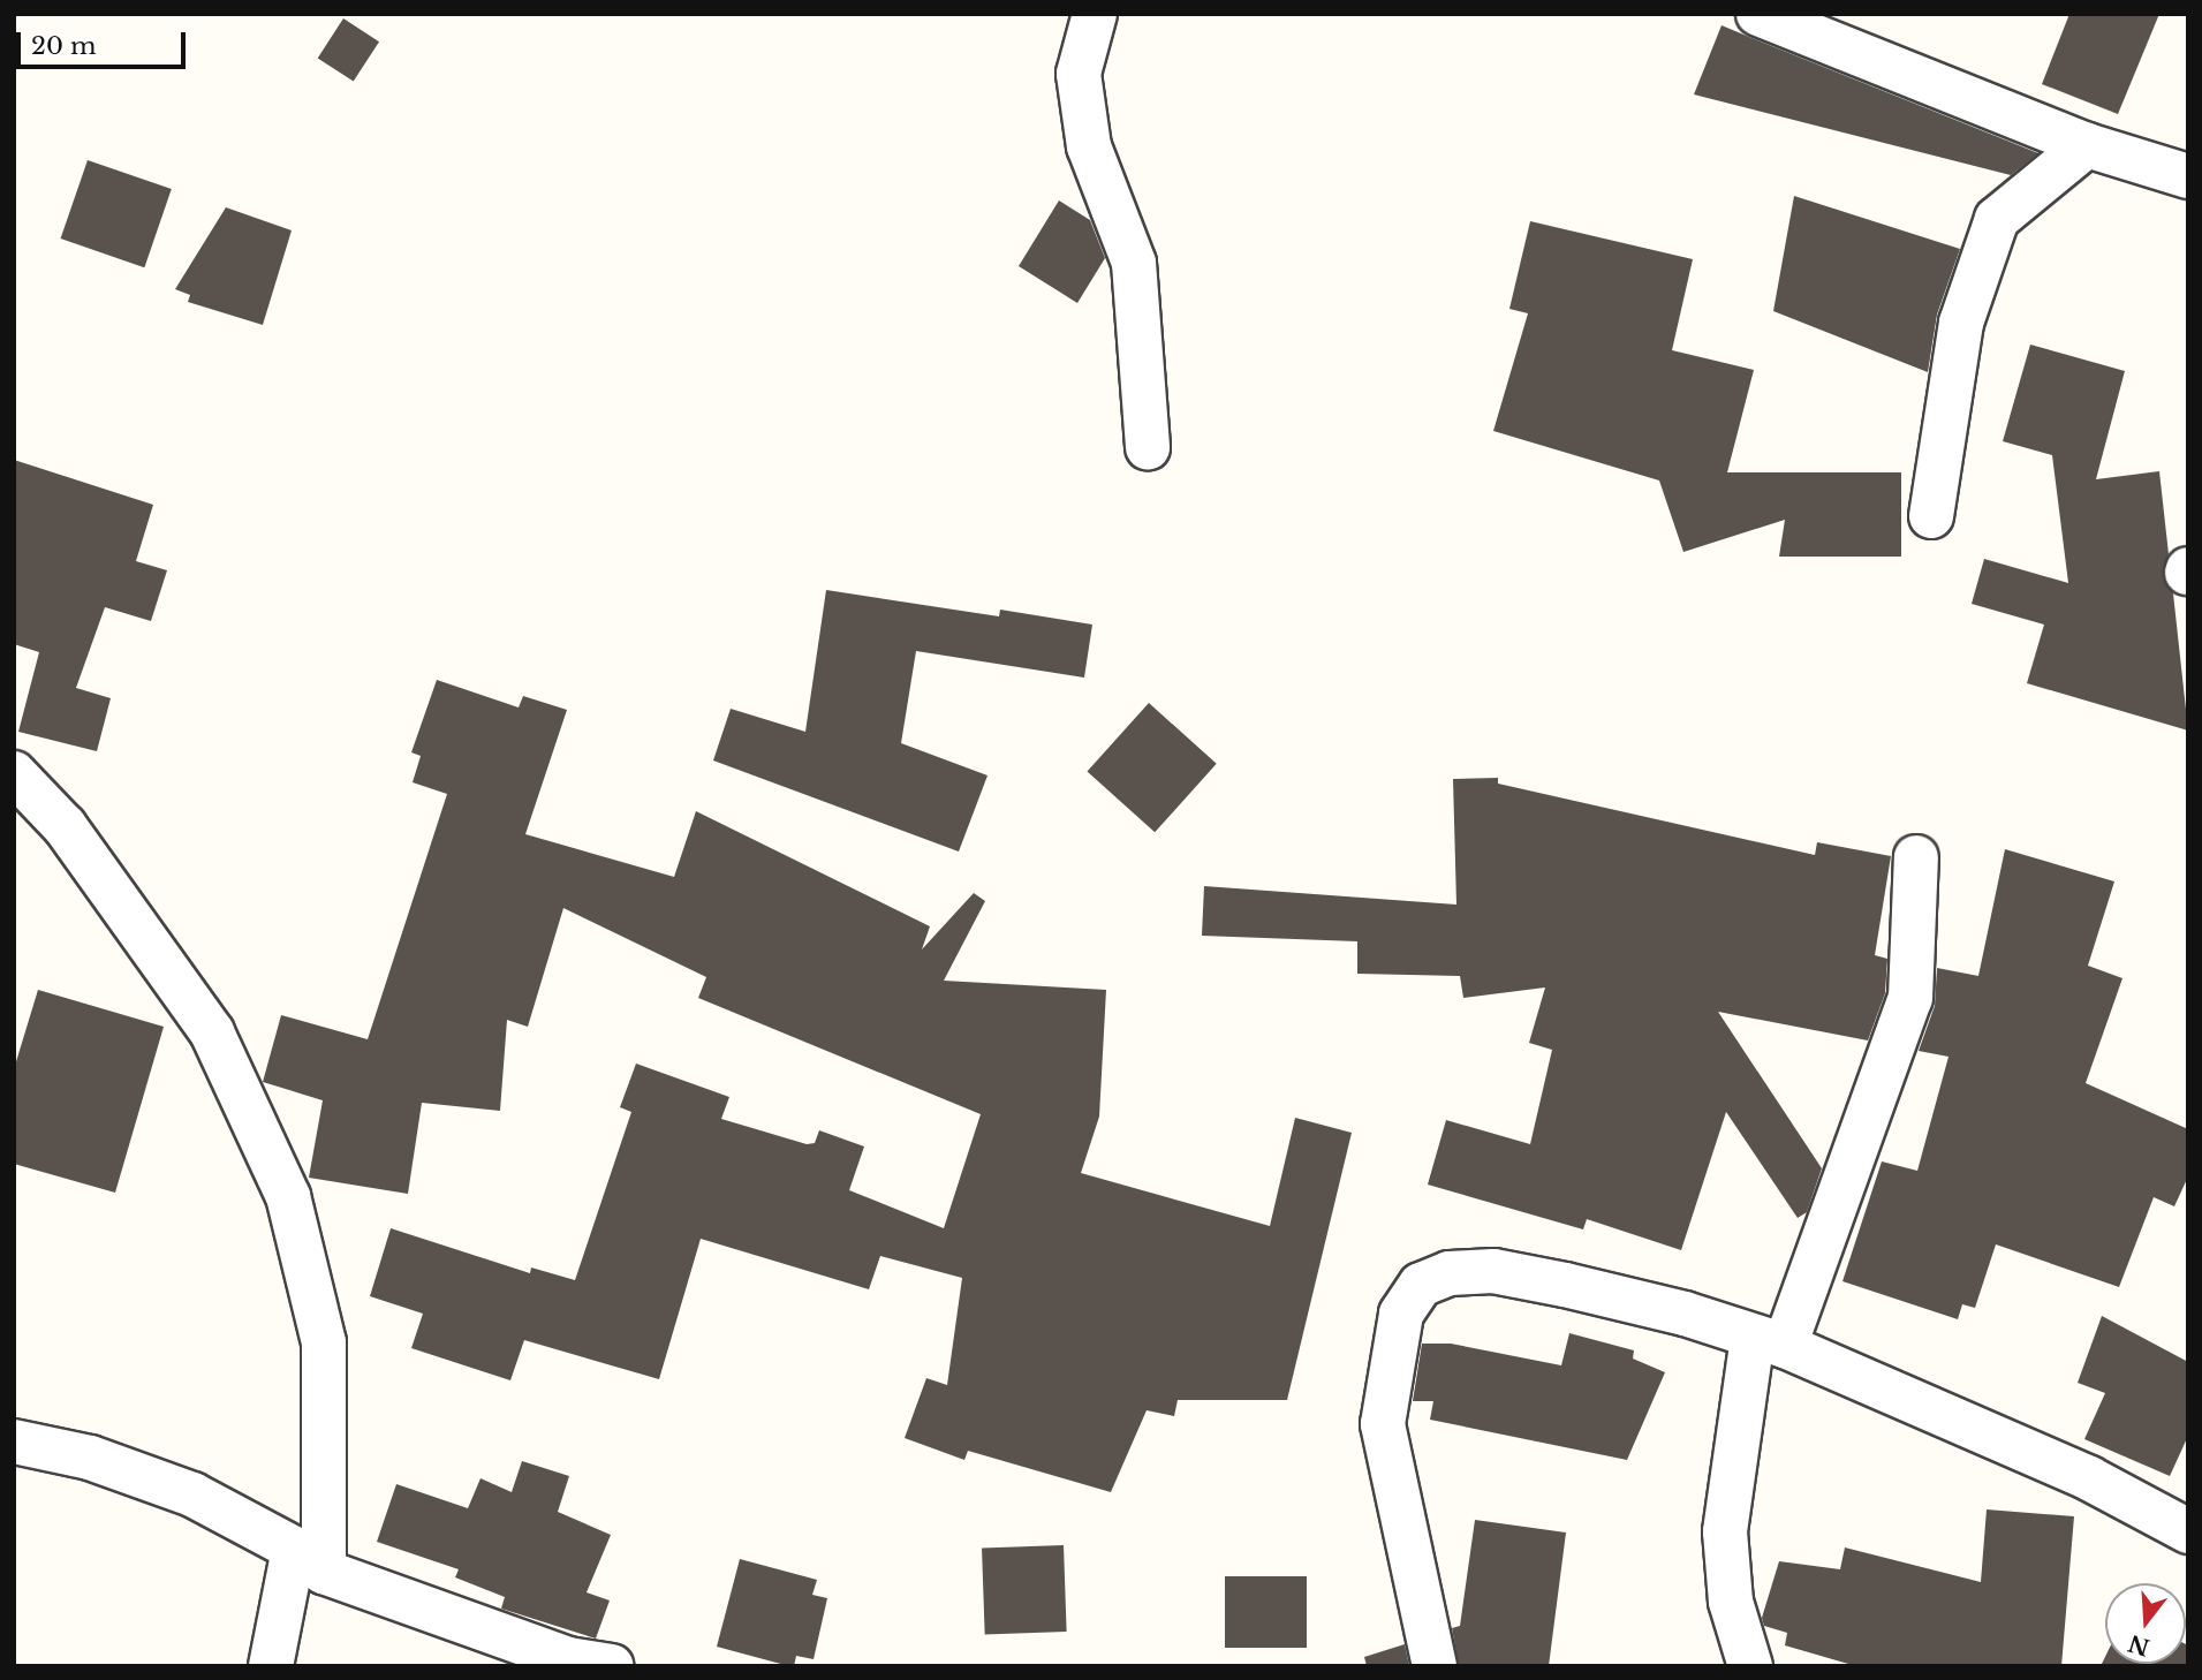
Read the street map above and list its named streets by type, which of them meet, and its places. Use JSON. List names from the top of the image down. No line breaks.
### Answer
{"scale_bar":"20 m","north":"bottom"}
